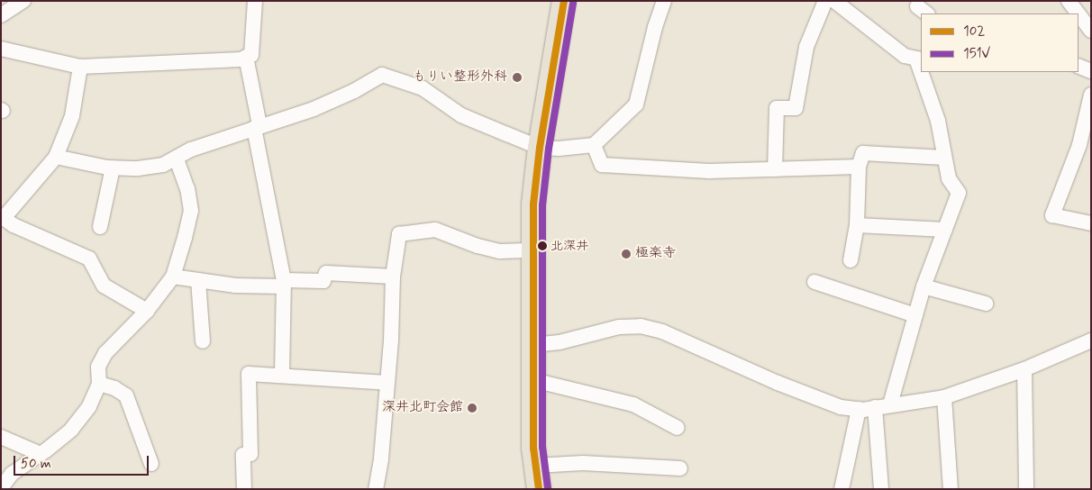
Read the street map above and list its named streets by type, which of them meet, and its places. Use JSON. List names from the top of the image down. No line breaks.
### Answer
{"places":["もりい整形外科","北深井","極楽寺","深井北町会館"],"lines":["transit line 102","transit line 151V"],"legend":["102","151V"],"scale_bar":"50 m"}
